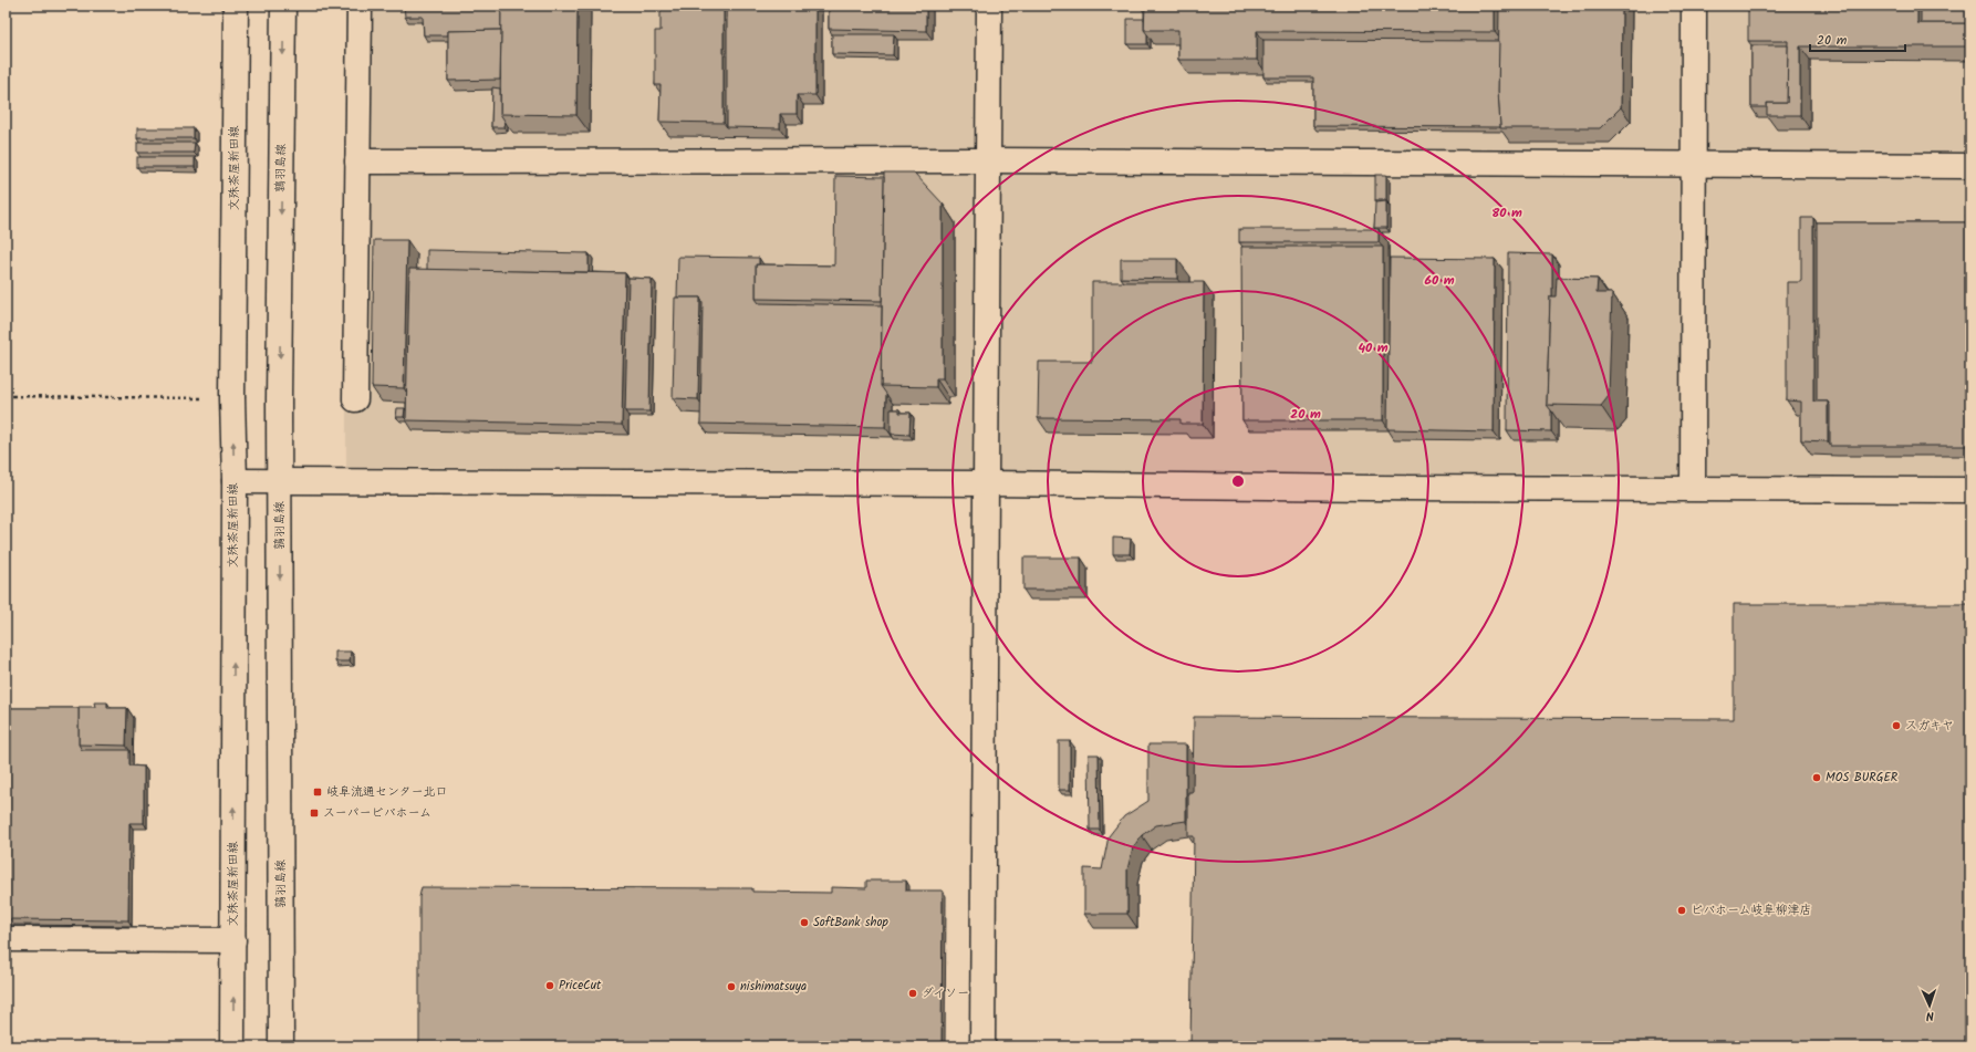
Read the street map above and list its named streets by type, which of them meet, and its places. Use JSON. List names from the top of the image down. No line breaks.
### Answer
{"streets":{"street":["文殊茶屋新田線","鶉羽島線"]},"one_way":["文殊茶屋新田線"],"places":{"other":["スガキヤ","MOS BURGER","ビバホーム岐阜柳津店","SoftBank shop","PriceCut","nishimatsuya","ダイソー"],"transit":["岐阜流通センター北口","スーパービバホーム"]},"scale_bar":"20 m","north":"bottom","rings":["80 m","60 m","40 m","20 m"]}
